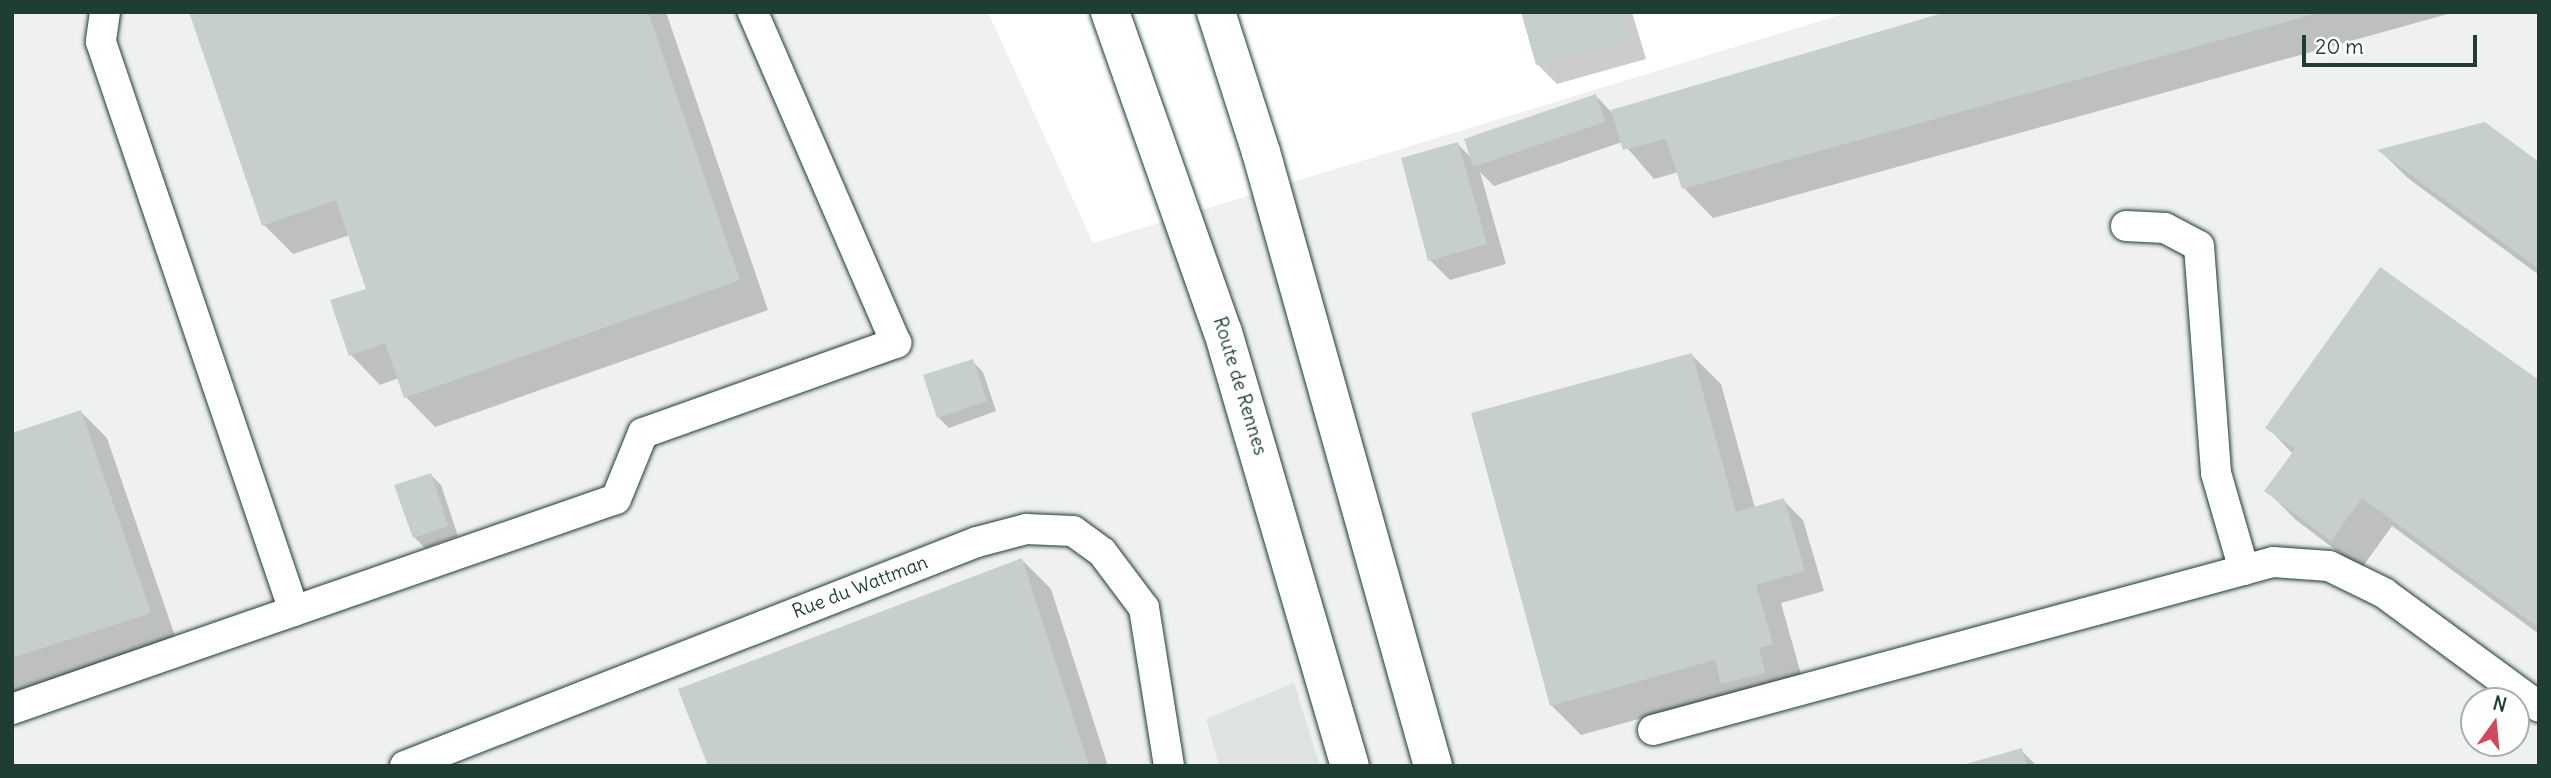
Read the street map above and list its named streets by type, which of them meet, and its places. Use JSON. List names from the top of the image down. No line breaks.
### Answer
{"streets":{"highway":["Route de Rennes"],"lane":["Rue du Wattman"]},"scale_bar":"20 m","north":"top"}
